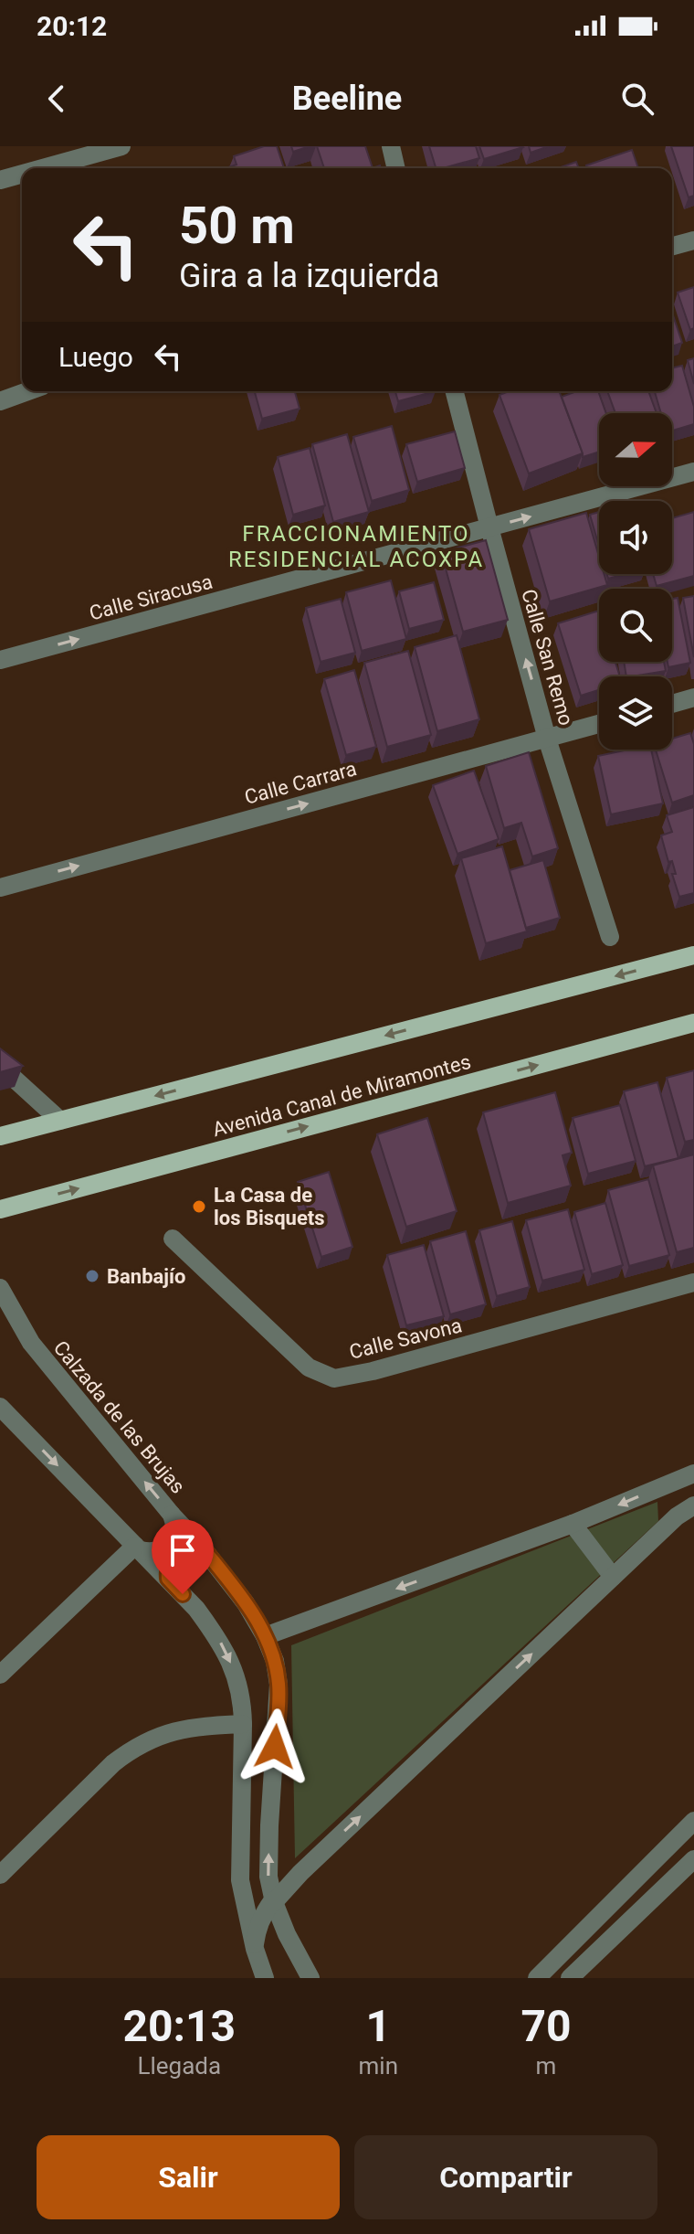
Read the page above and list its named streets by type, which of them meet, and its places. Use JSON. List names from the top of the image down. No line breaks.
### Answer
{"streets":{"main road":["Avenida Canal de Miramontes"],"street":["Calle Siracusa","Calle San Remo","Calle Carrara","Calle Savona","Calzada de las Brujas"]},"crossings":[["Calle Siracusa","Calle San Remo"],["Calle San Remo","Calle Carrara"]],"one_way":["Calle Siracusa","Calle San Remo","Calle Carrara"],"districts":["FRACCIONAMIENTO RESIDENCIAL ACOXPA"],"places":["La Casa de los Bisquets","Banbajío"],"north":"right","page":{"status":"20:12","header":"Beeline","turn":["50 m","Gira a la izquierda"],"then":"Luego","eta":["20:13","Llegada","1","min","70","m"],"buttons":["Salir","Compartir"]}}
